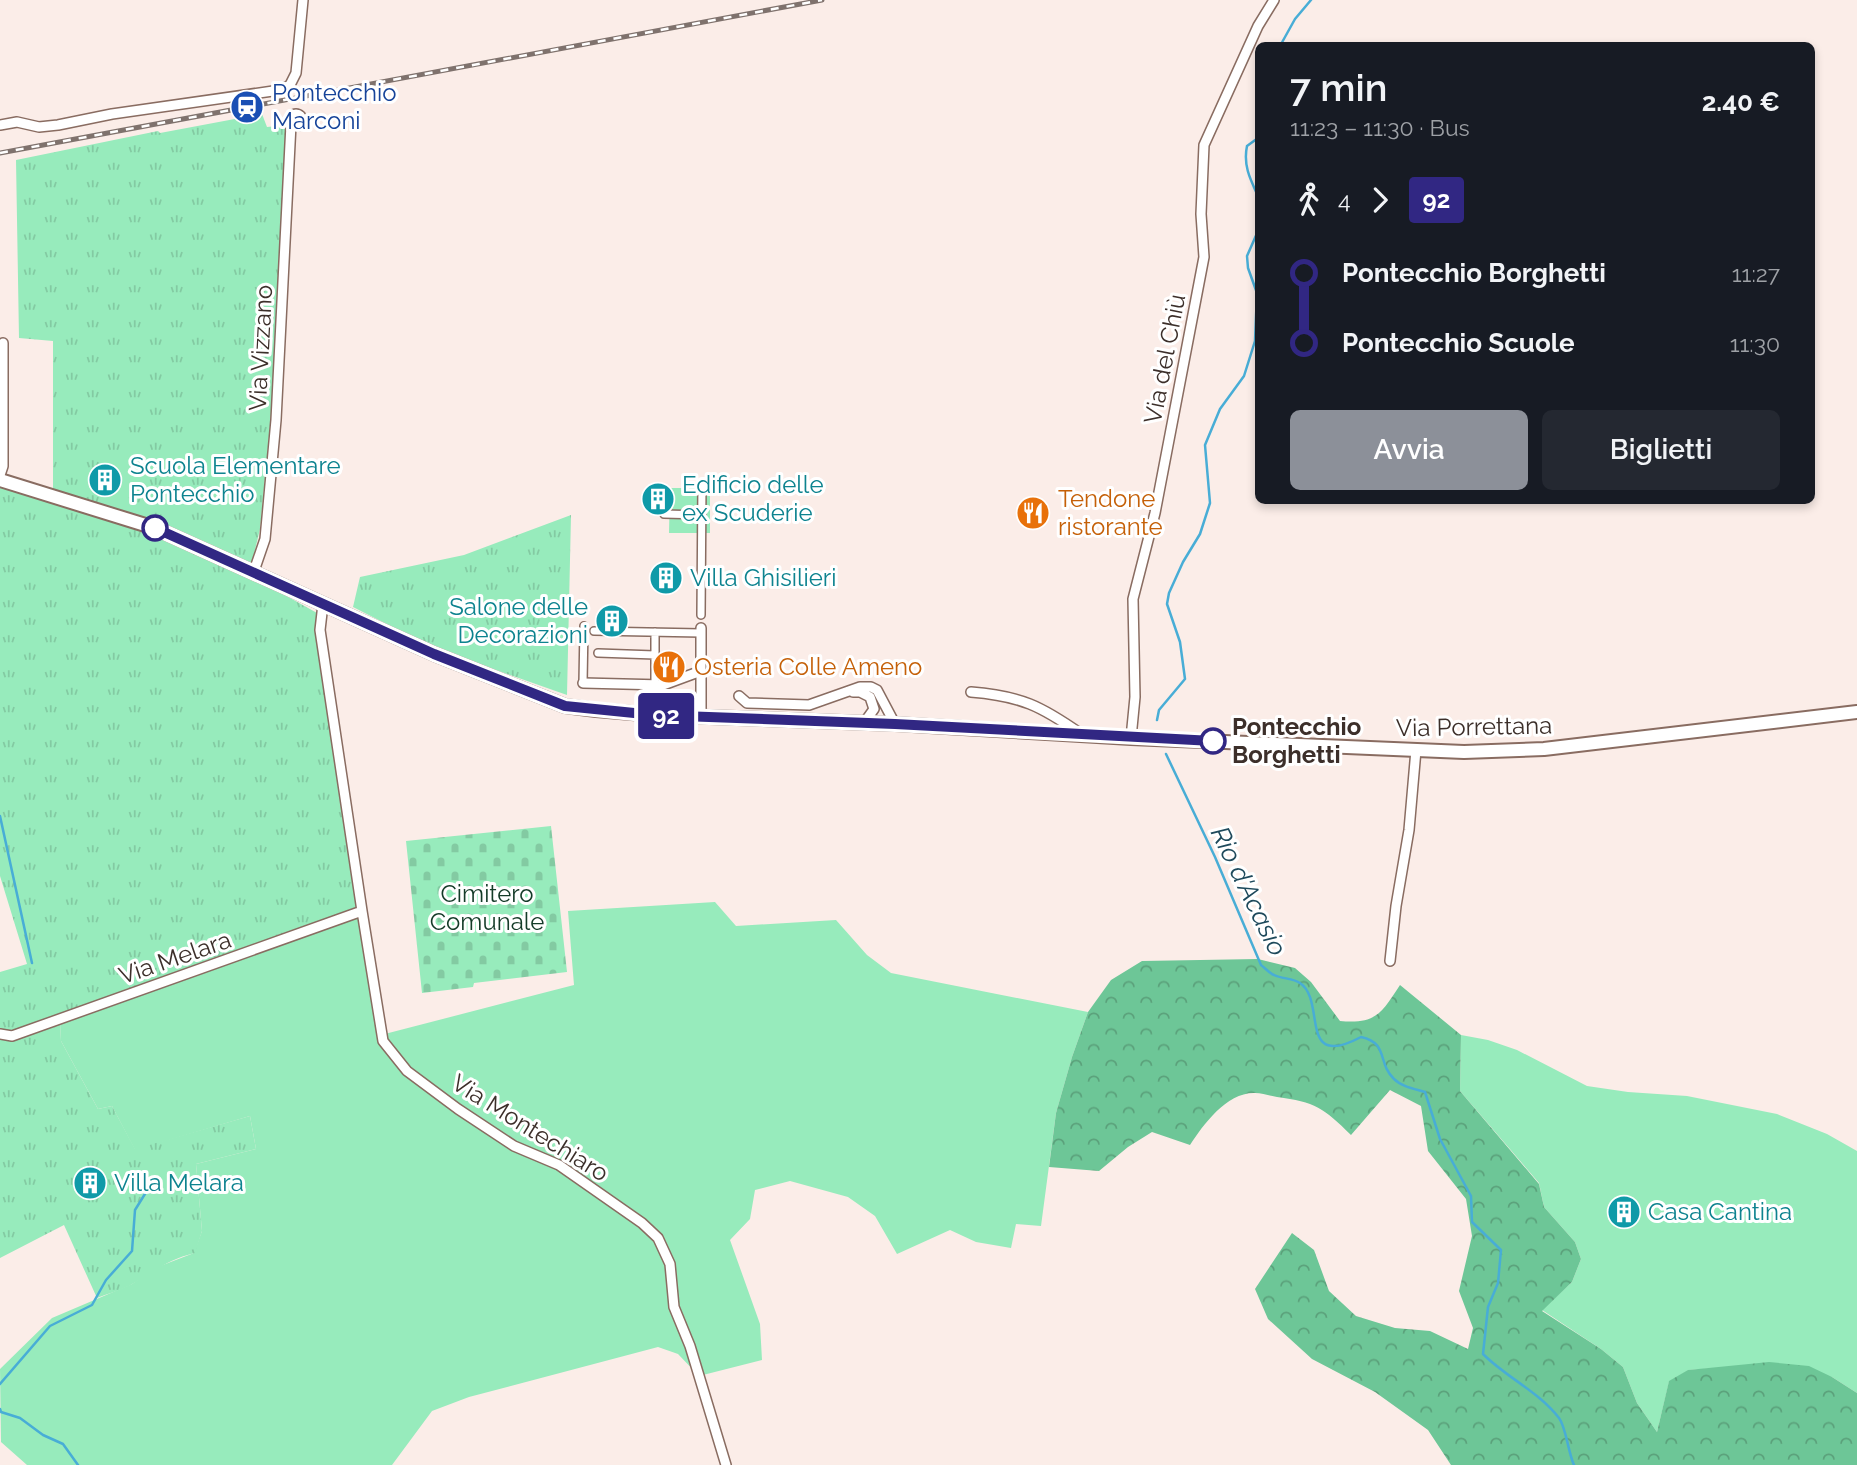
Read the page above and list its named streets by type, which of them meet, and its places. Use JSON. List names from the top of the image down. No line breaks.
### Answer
{"streets":{"main road":["Via Porrettana"],"street":["Via Vizzano","Via del Chiù","Via Melara","Via Montechiaro"]},"crossings":[["Via Vizzano","Via Porrettana"],["Via del Chiù","Via Porrettana"],["Via Porrettana","Via Montechiaro"],["Via Melara","Via Montechiaro"]],"water":["Rio d'Acasio"],"parks":["Cimitero Comunale"],"places":{"station":["Pontecchio Marconi"],"building":["Scuola Elementare Pontecchio","Edificio delle ex Scuderie","Villa Ghisilieri","Salone delle Decorazioni","Villa Melara","Casa Cantina"],"restaurant":["Tendone ristorante","Osteria Colle Ameno"],"other":["Pontecchio Borghetti"]},"lines":["bus line 92"],"page":{"on_map":"92","heading":["7 min","11:23 – 11:30 · Bus","2.40 €"],"legs":["4","92"],"list":[{"name":"Pontecchio Borghetti","value":"11:27"},{"name":"Pontecchio Scuole","value":"11:30"}],"buttons":["Avvia","Biglietti"]}}
